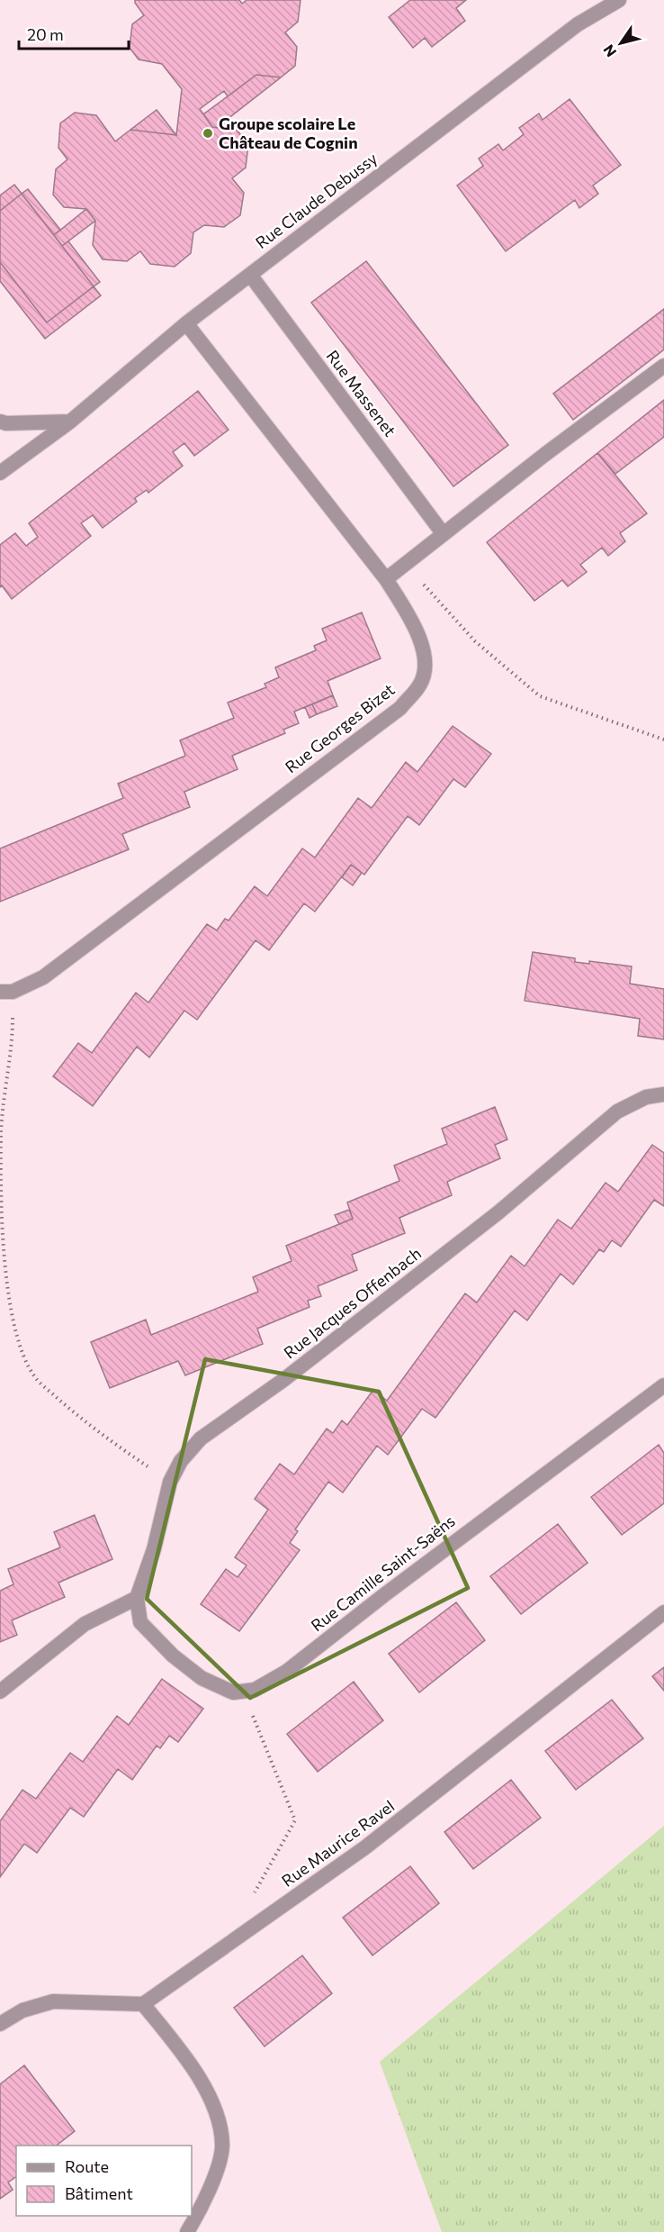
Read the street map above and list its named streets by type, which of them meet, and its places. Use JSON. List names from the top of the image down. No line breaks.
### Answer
{"streets":{"street":["Rue Claude Debussy","Rue Massenet","Rue Georges Bizet","Rue Jacques Offenbach","Rue Camille Saint-Saëns","Rue Maurice Ravel"]},"crossings":[["Rue Claude Debussy","Rue Massenet"],["Rue Claude Debussy","Rue Georges Bizet"]],"places":["Groupe scolaire Le Château de Cognin"],"legend":["Route","Bâtiment"],"scale_bar":"20 m","north":"bottom left"}
